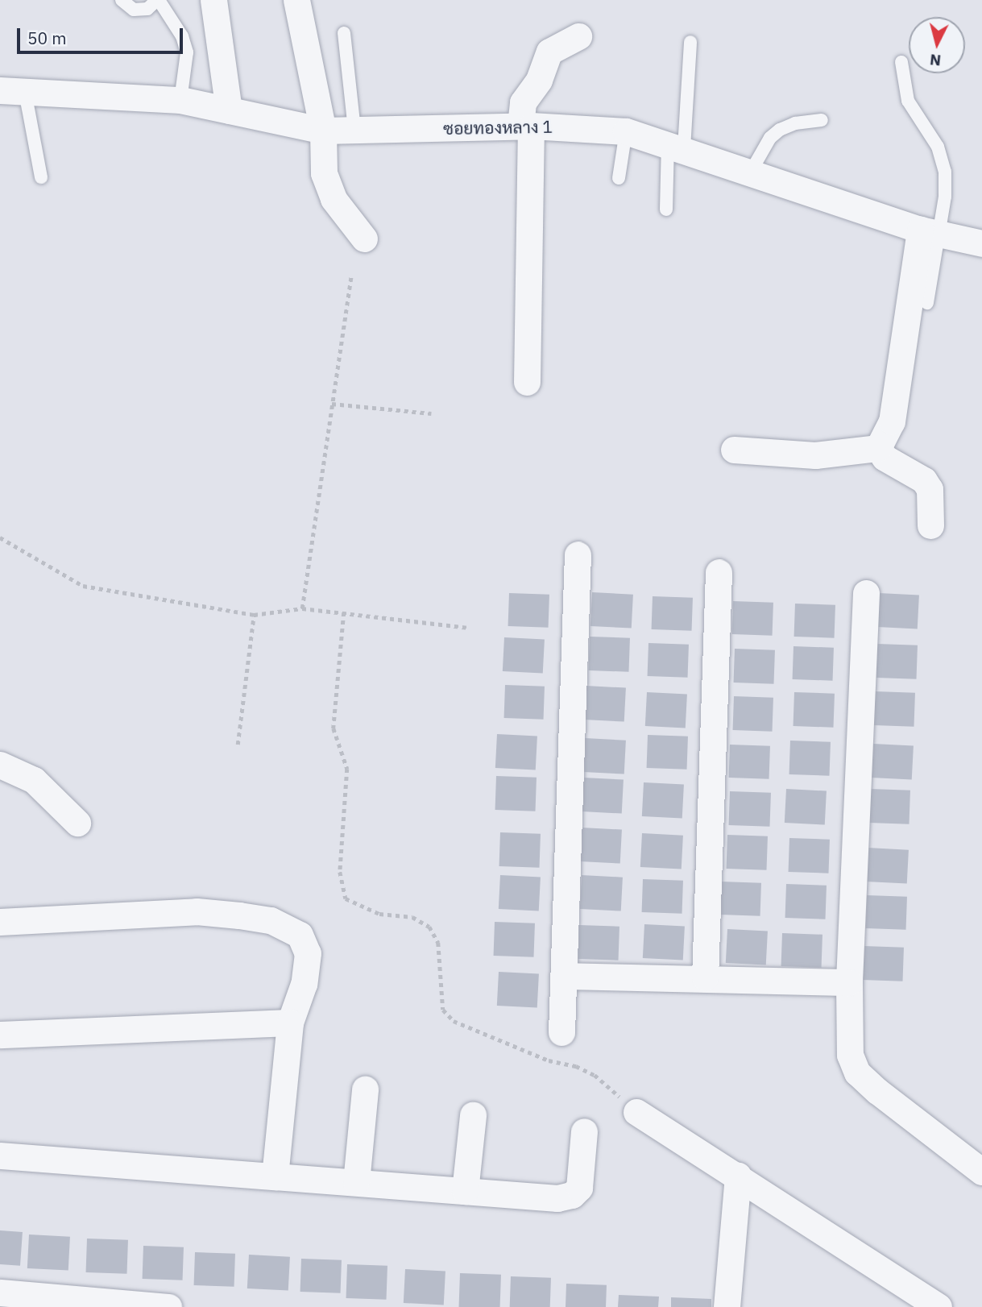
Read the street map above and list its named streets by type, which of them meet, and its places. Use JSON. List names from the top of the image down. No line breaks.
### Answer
{"streets":{"street":["ซอยทองหลาง 1"]},"scale_bar":"50 m","north":"bottom"}
